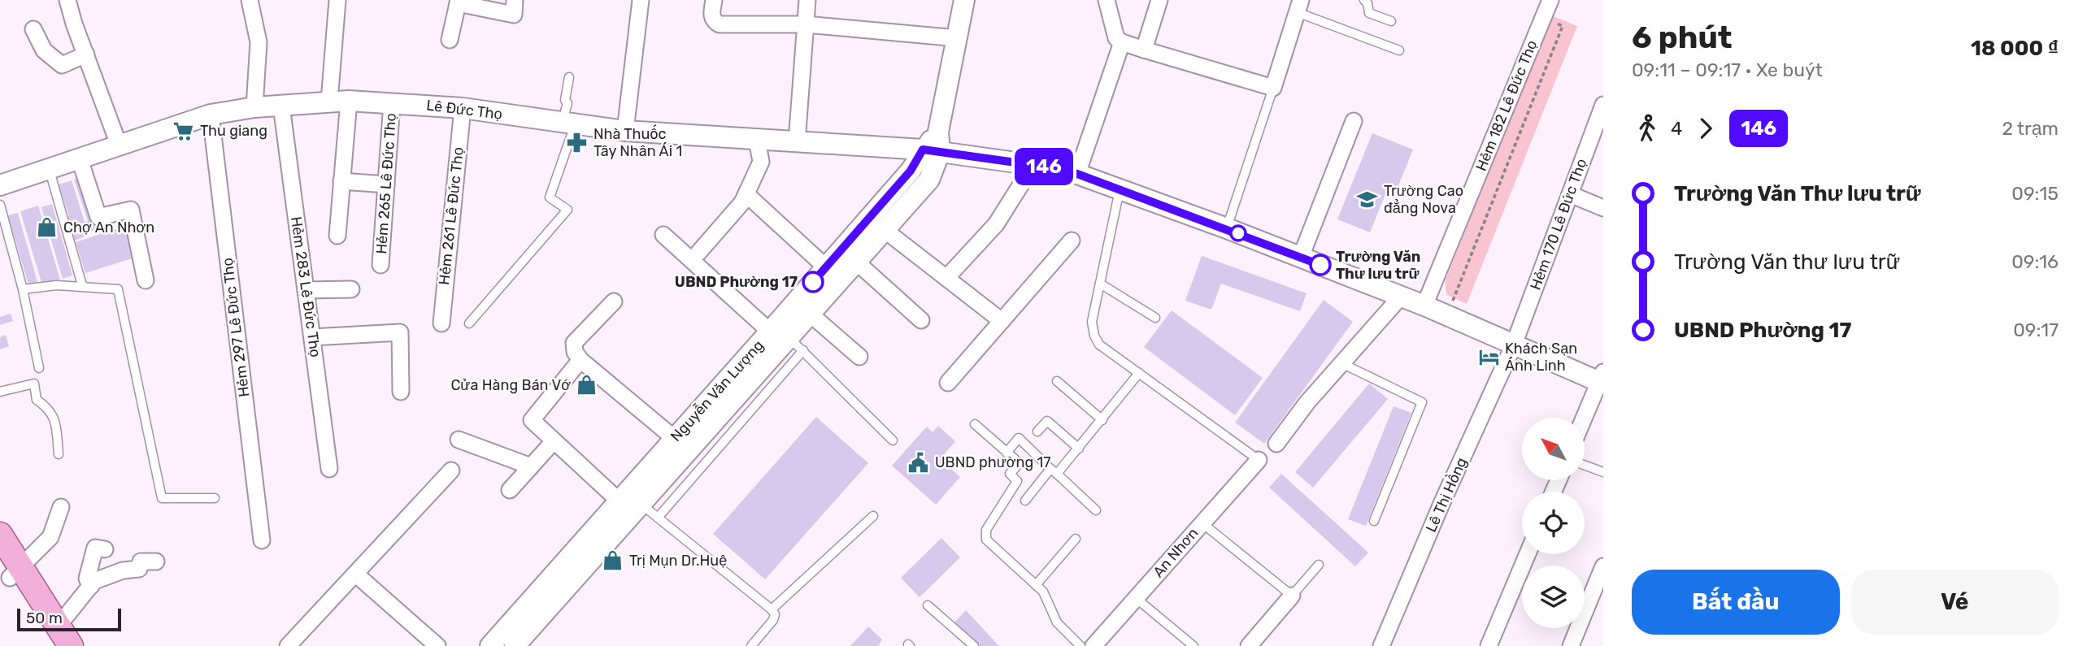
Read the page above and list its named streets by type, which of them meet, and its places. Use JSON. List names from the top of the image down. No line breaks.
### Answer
{"streets":{"street":["Hẻm 182 Lê Đức Thọ","Lê Đức Thọ","Hẻm 265 Lê Đức Thọ","Hẻm 261 Lê Đức Thọ","Hẻm 170 Lê Đức Thọ","Hẻm 283 Lê Đức Thọ","Hẻm 297 Lê Đức Thọ","Nguyễn Văn Lượng","Lê Thị Hồng","An Nhơn"]},"crossings":[["Hẻm 182 Lê Đức Thọ","Lê Đức Thọ"],["Lê Đức Thọ","Hẻm 265 Lê Đức Thọ"],["Lê Đức Thọ","Hẻm 261 Lê Đức Thọ"],["Lê Đức Thọ","Hẻm 283 Lê Đức Thọ"],["Lê Đức Thọ","Hẻm 297 Lê Đức Thọ"],["Lê Đức Thọ","Nguyễn Văn Lượng"],["Hẻm 170 Lê Đức Thọ","Lê Thị Hồng"]],"places":{"supermarket":["Thu giang"],"pharmacy":["Nhà Thuốc Tây Nhân Ái 1"],"school or university":["Trường Cao đẳng Nova"],"shop":["Chợ An Nhơn","Cửa Hàng Bán Vớ","Trị Mụn Dr.Huệ"],"other":["Trường Văn Thư lưu trữ","UBND Phường 17"],"hotel":["Khách Sạn Ánh Linh"],"public building":["UBND phường 17"]},"lines":["bus line 146"],"scale_bar":"50 m","north":"top left","page":{"on_map":"146","heading":["6 phút","09:11 – 09:17 · Xe buýt","18 000 ₫"],"legs":["4","146","2 trạm"],"list":[{"name":"Trường Văn Thư lưu trữ","value":"09:15"},{"name":"Trường Văn thư lưu trữ","value":"09:16"},{"name":"UBND Phường 17","value":"09:17"}],"buttons":["Bắt đầu","Vé"],"scale":"50 m"}}
